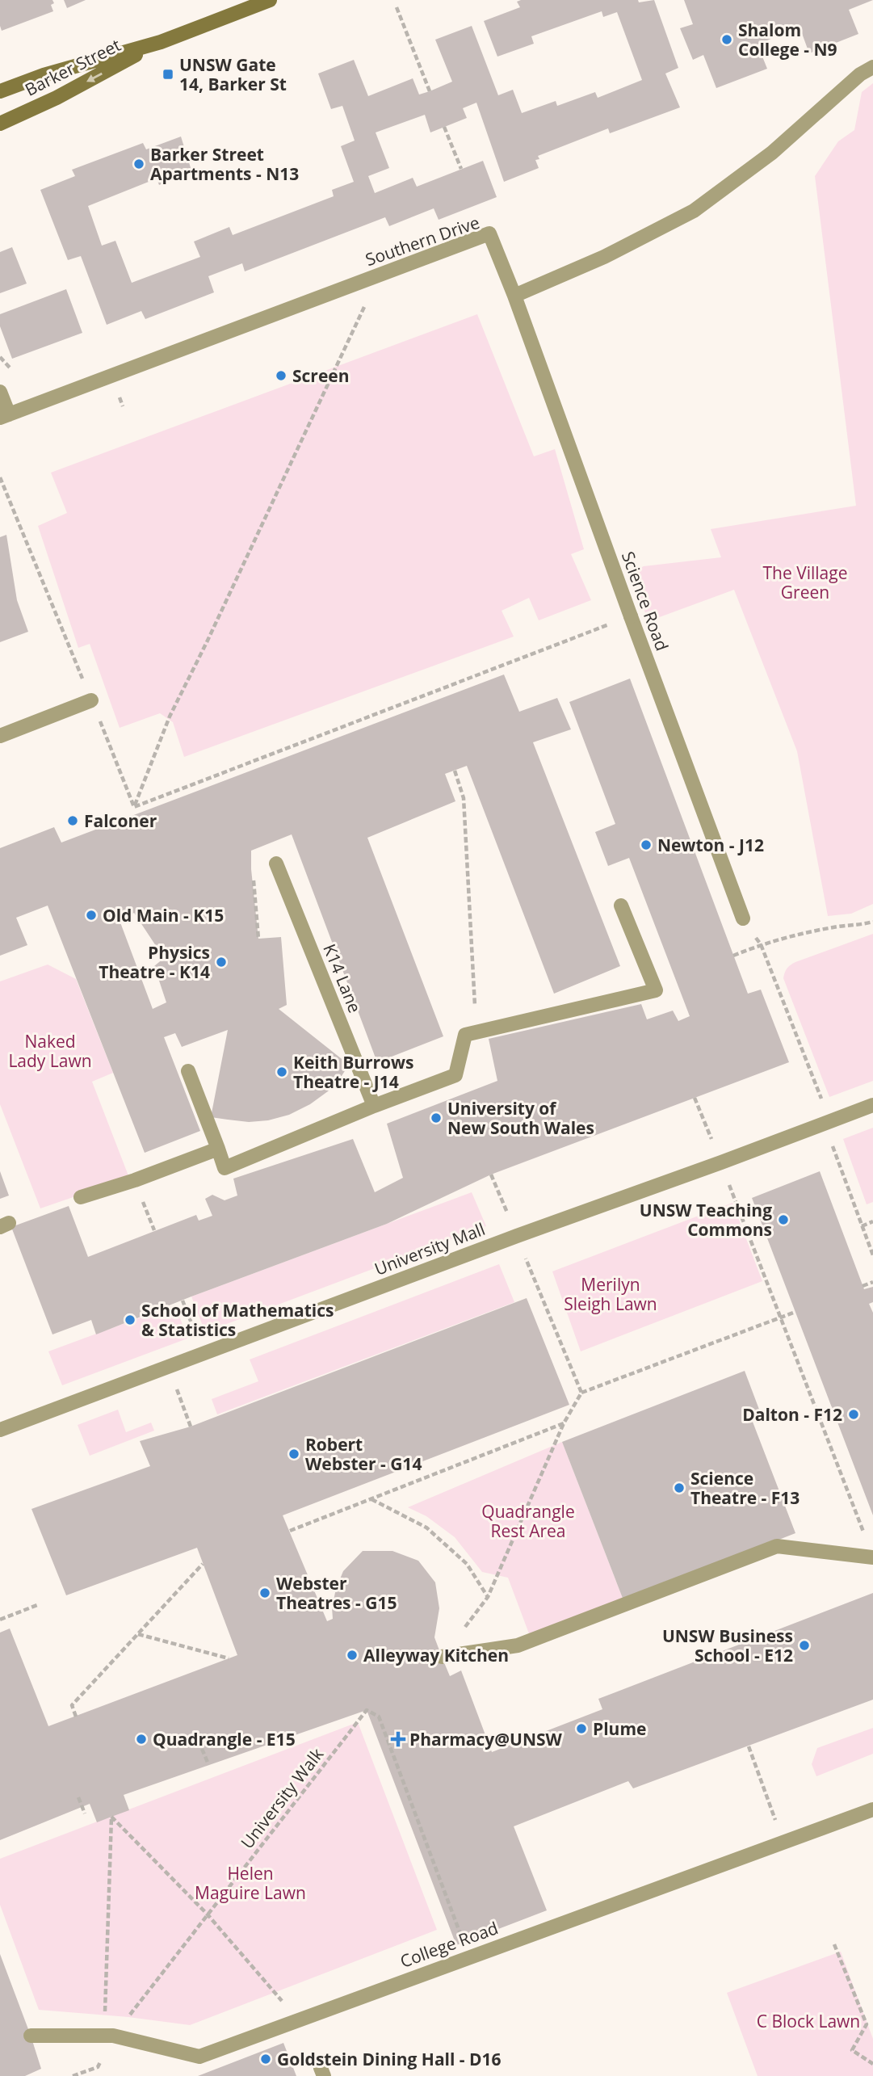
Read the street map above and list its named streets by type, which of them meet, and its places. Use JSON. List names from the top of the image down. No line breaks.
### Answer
{"streets":{"main road":["Barker Street"],"street":["Southern Drive","Science Road","K14 Lane","University Mall","College Road"],"path":["University Walk"]},"crossings":[["Southern Drive","Science Road"],["University Walk","College Road"]],"parks":["The Village Green","Naked Lady Lawn","Merilyn Sleigh Lawn","Quadrangle Rest Area","Helen Maguire Lawn","C Block Lawn"],"places":{"other":["Shalom College - N9","Barker Street Apartments - N13","Screen","Falconer","Newton - J12","Old Main - K15","Physics Theatre - K14","Keith Burrows Theatre - J14","University of New South Wales","UNSW Teaching Commons","School of Mathematics & Statistics","Dalton - F12","Robert Webster - G14","Science Theatre - F13","Webster Theatres - G15","UNSW Business School - E12","Alleyway Kitchen","Plume","Quadrangle - E15","Goldstein Dining Hall - D16"],"transit":["UNSW Gate 14, Barker St"],"health":["Pharmacy@UNSW"]}}
